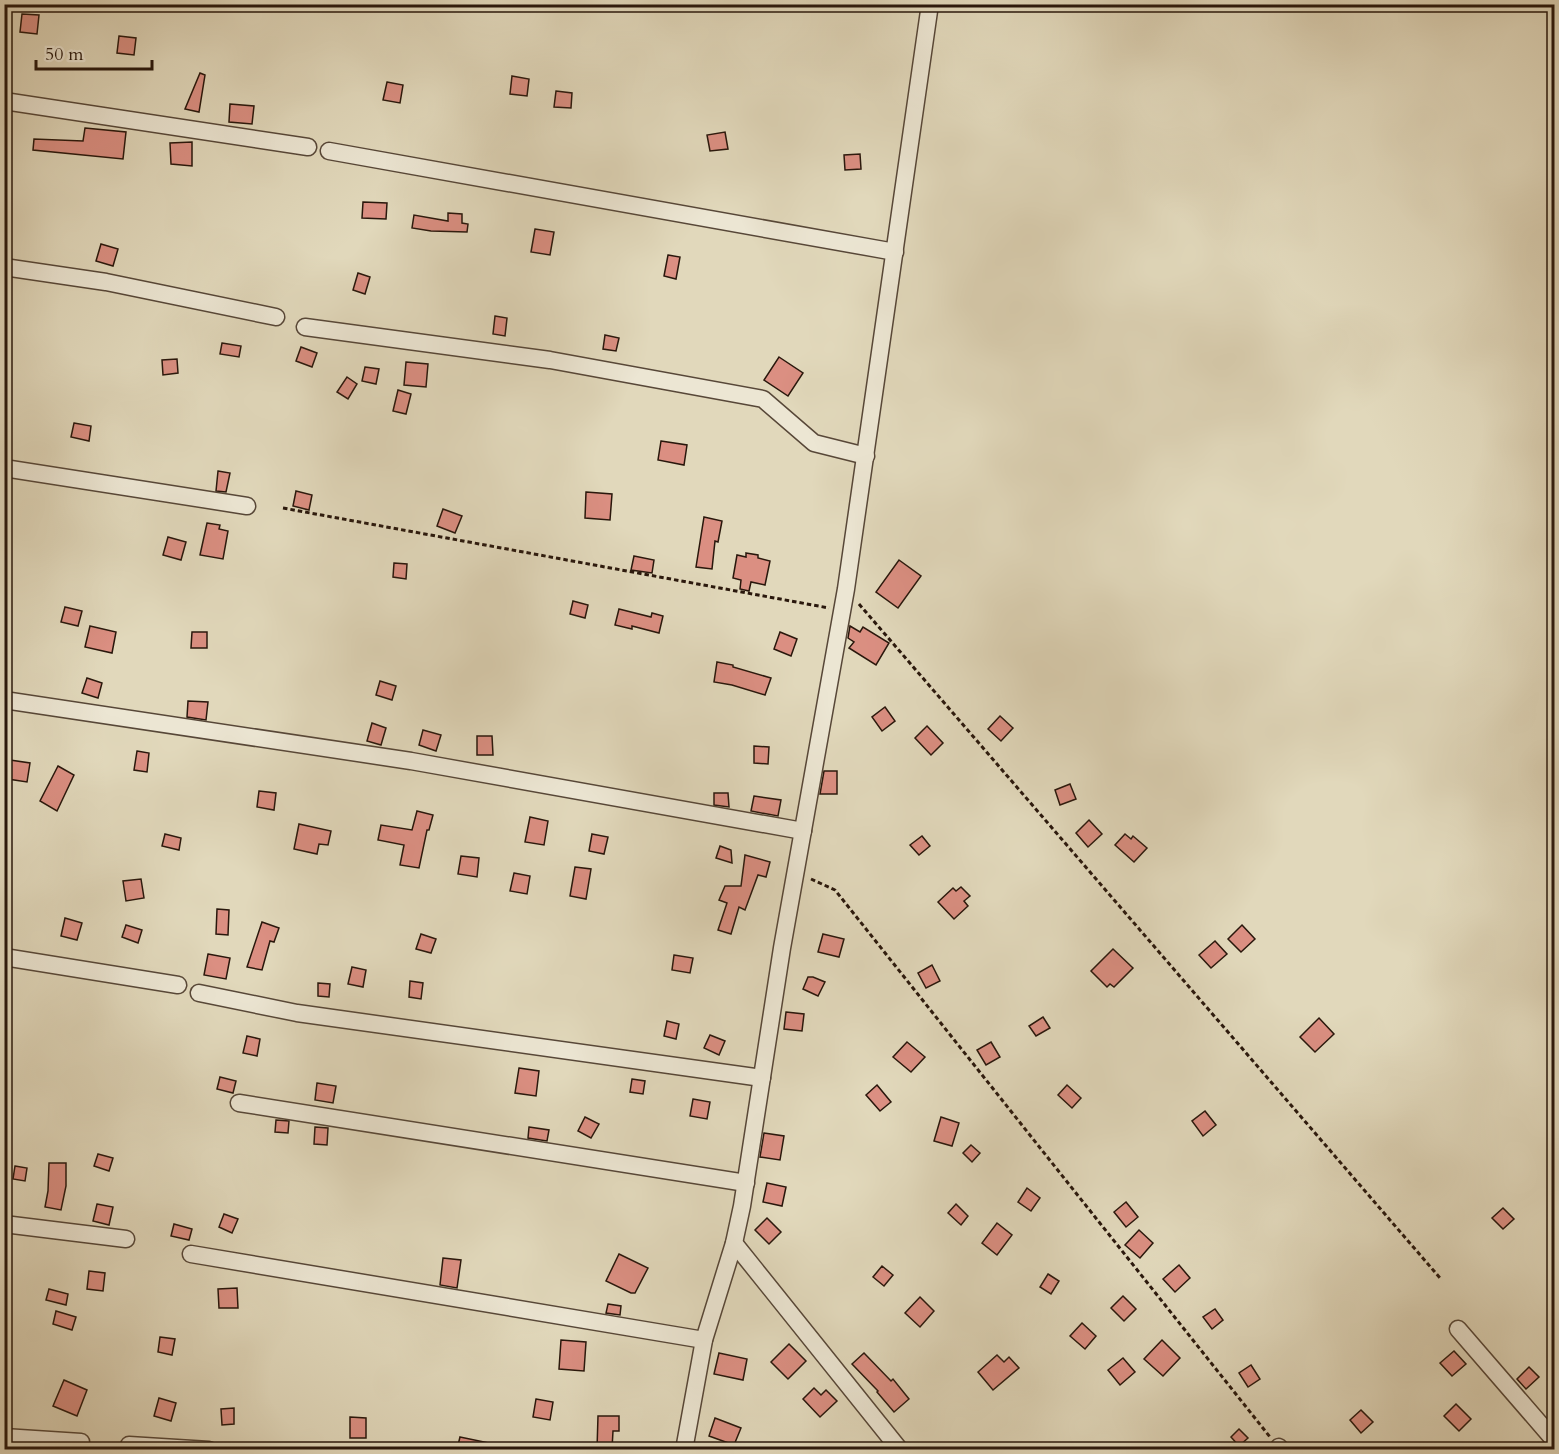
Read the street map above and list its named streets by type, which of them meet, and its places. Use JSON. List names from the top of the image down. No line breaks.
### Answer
{"scale_bar":"50 m"}
